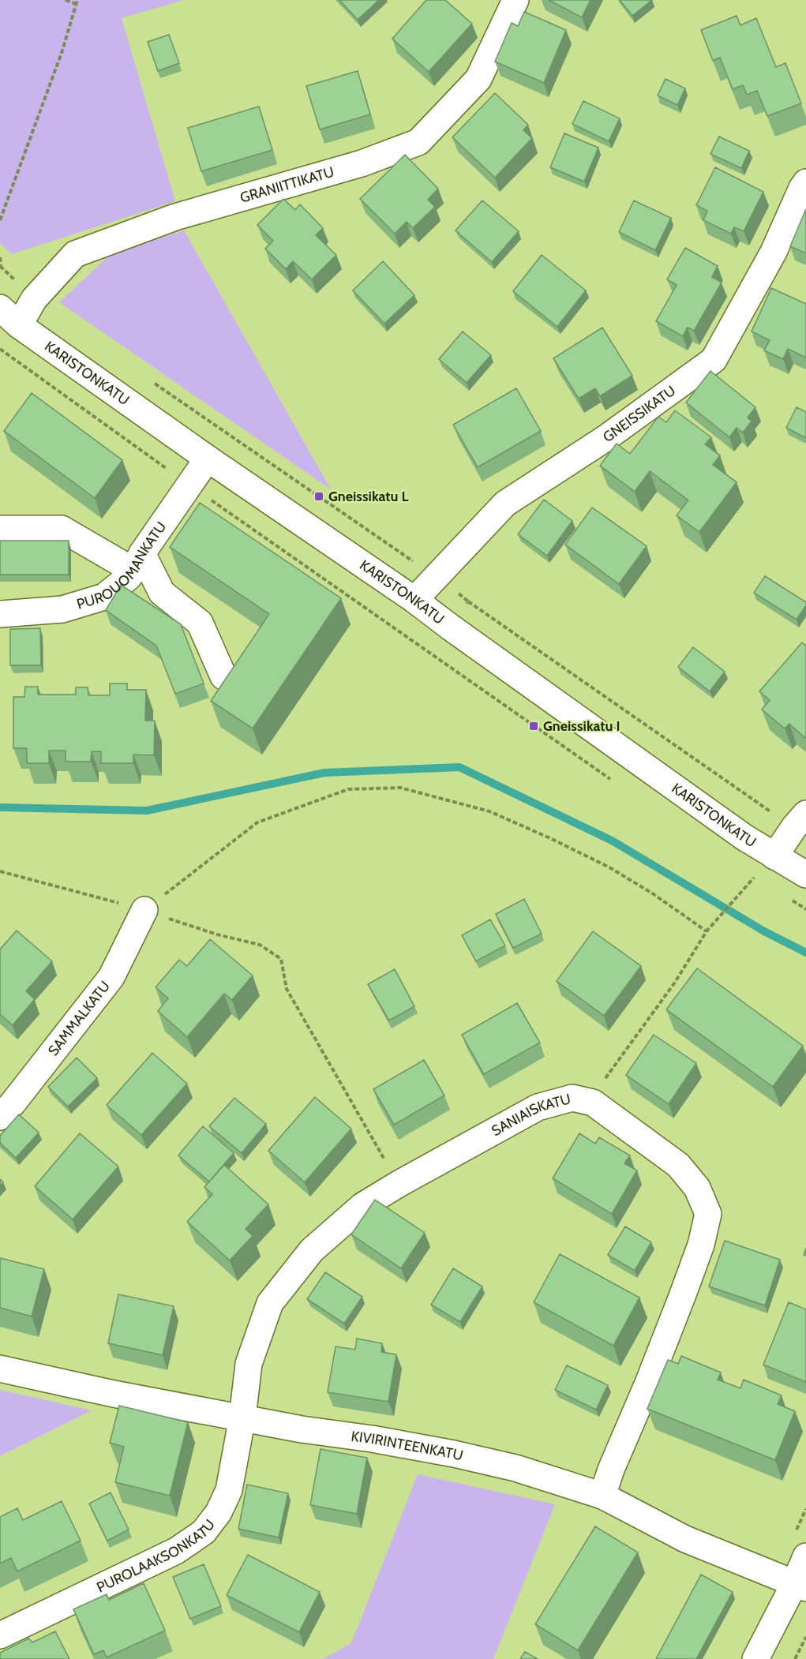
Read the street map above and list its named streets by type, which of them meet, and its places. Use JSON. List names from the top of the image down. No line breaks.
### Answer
{"streets":{"street":["GRANIITTIKATU","KARISTONKATU","GNEISSIKATU","PUROUOMANKATU","SAMMALKATU","SANIAISKATU","KIVIRINTEENKATU","PUROLAAKSONKATU"]},"crossings":[["GRANIITTIKATU","KARISTONKATU"],["KARISTONKATU","GNEISSIKATU"],["KARISTONKATU","PUROUOMANKATU"],["SANIAISKATU","KIVIRINTEENKATU"],["SANIAISKATU","PUROLAAKSONKATU"],["KIVIRINTEENKATU","PUROLAAKSONKATU"]],"places":{"transit":["Gneissikatu L","Gneissikatu I"]}}
